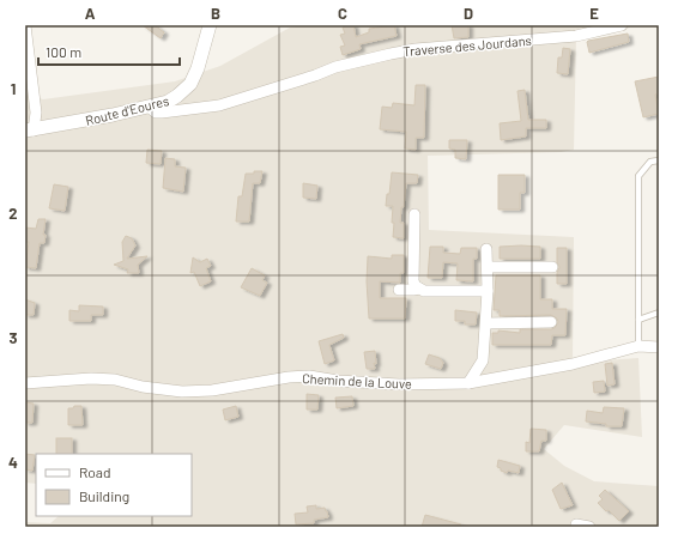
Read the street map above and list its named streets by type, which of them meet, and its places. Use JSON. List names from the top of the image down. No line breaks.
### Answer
{"streets":{"street":["Traverse des Jourdans","Route d'Eoures","Chemin de la Louve"]},"crossings":[["Traverse des Jourdans","Route d'Eoures"]],"legend":["Road","Building"],"scale_bar":"100 m","grid":{"columns":["A","B","C","D","E"],"rows":["1","2","3","4"]}}
